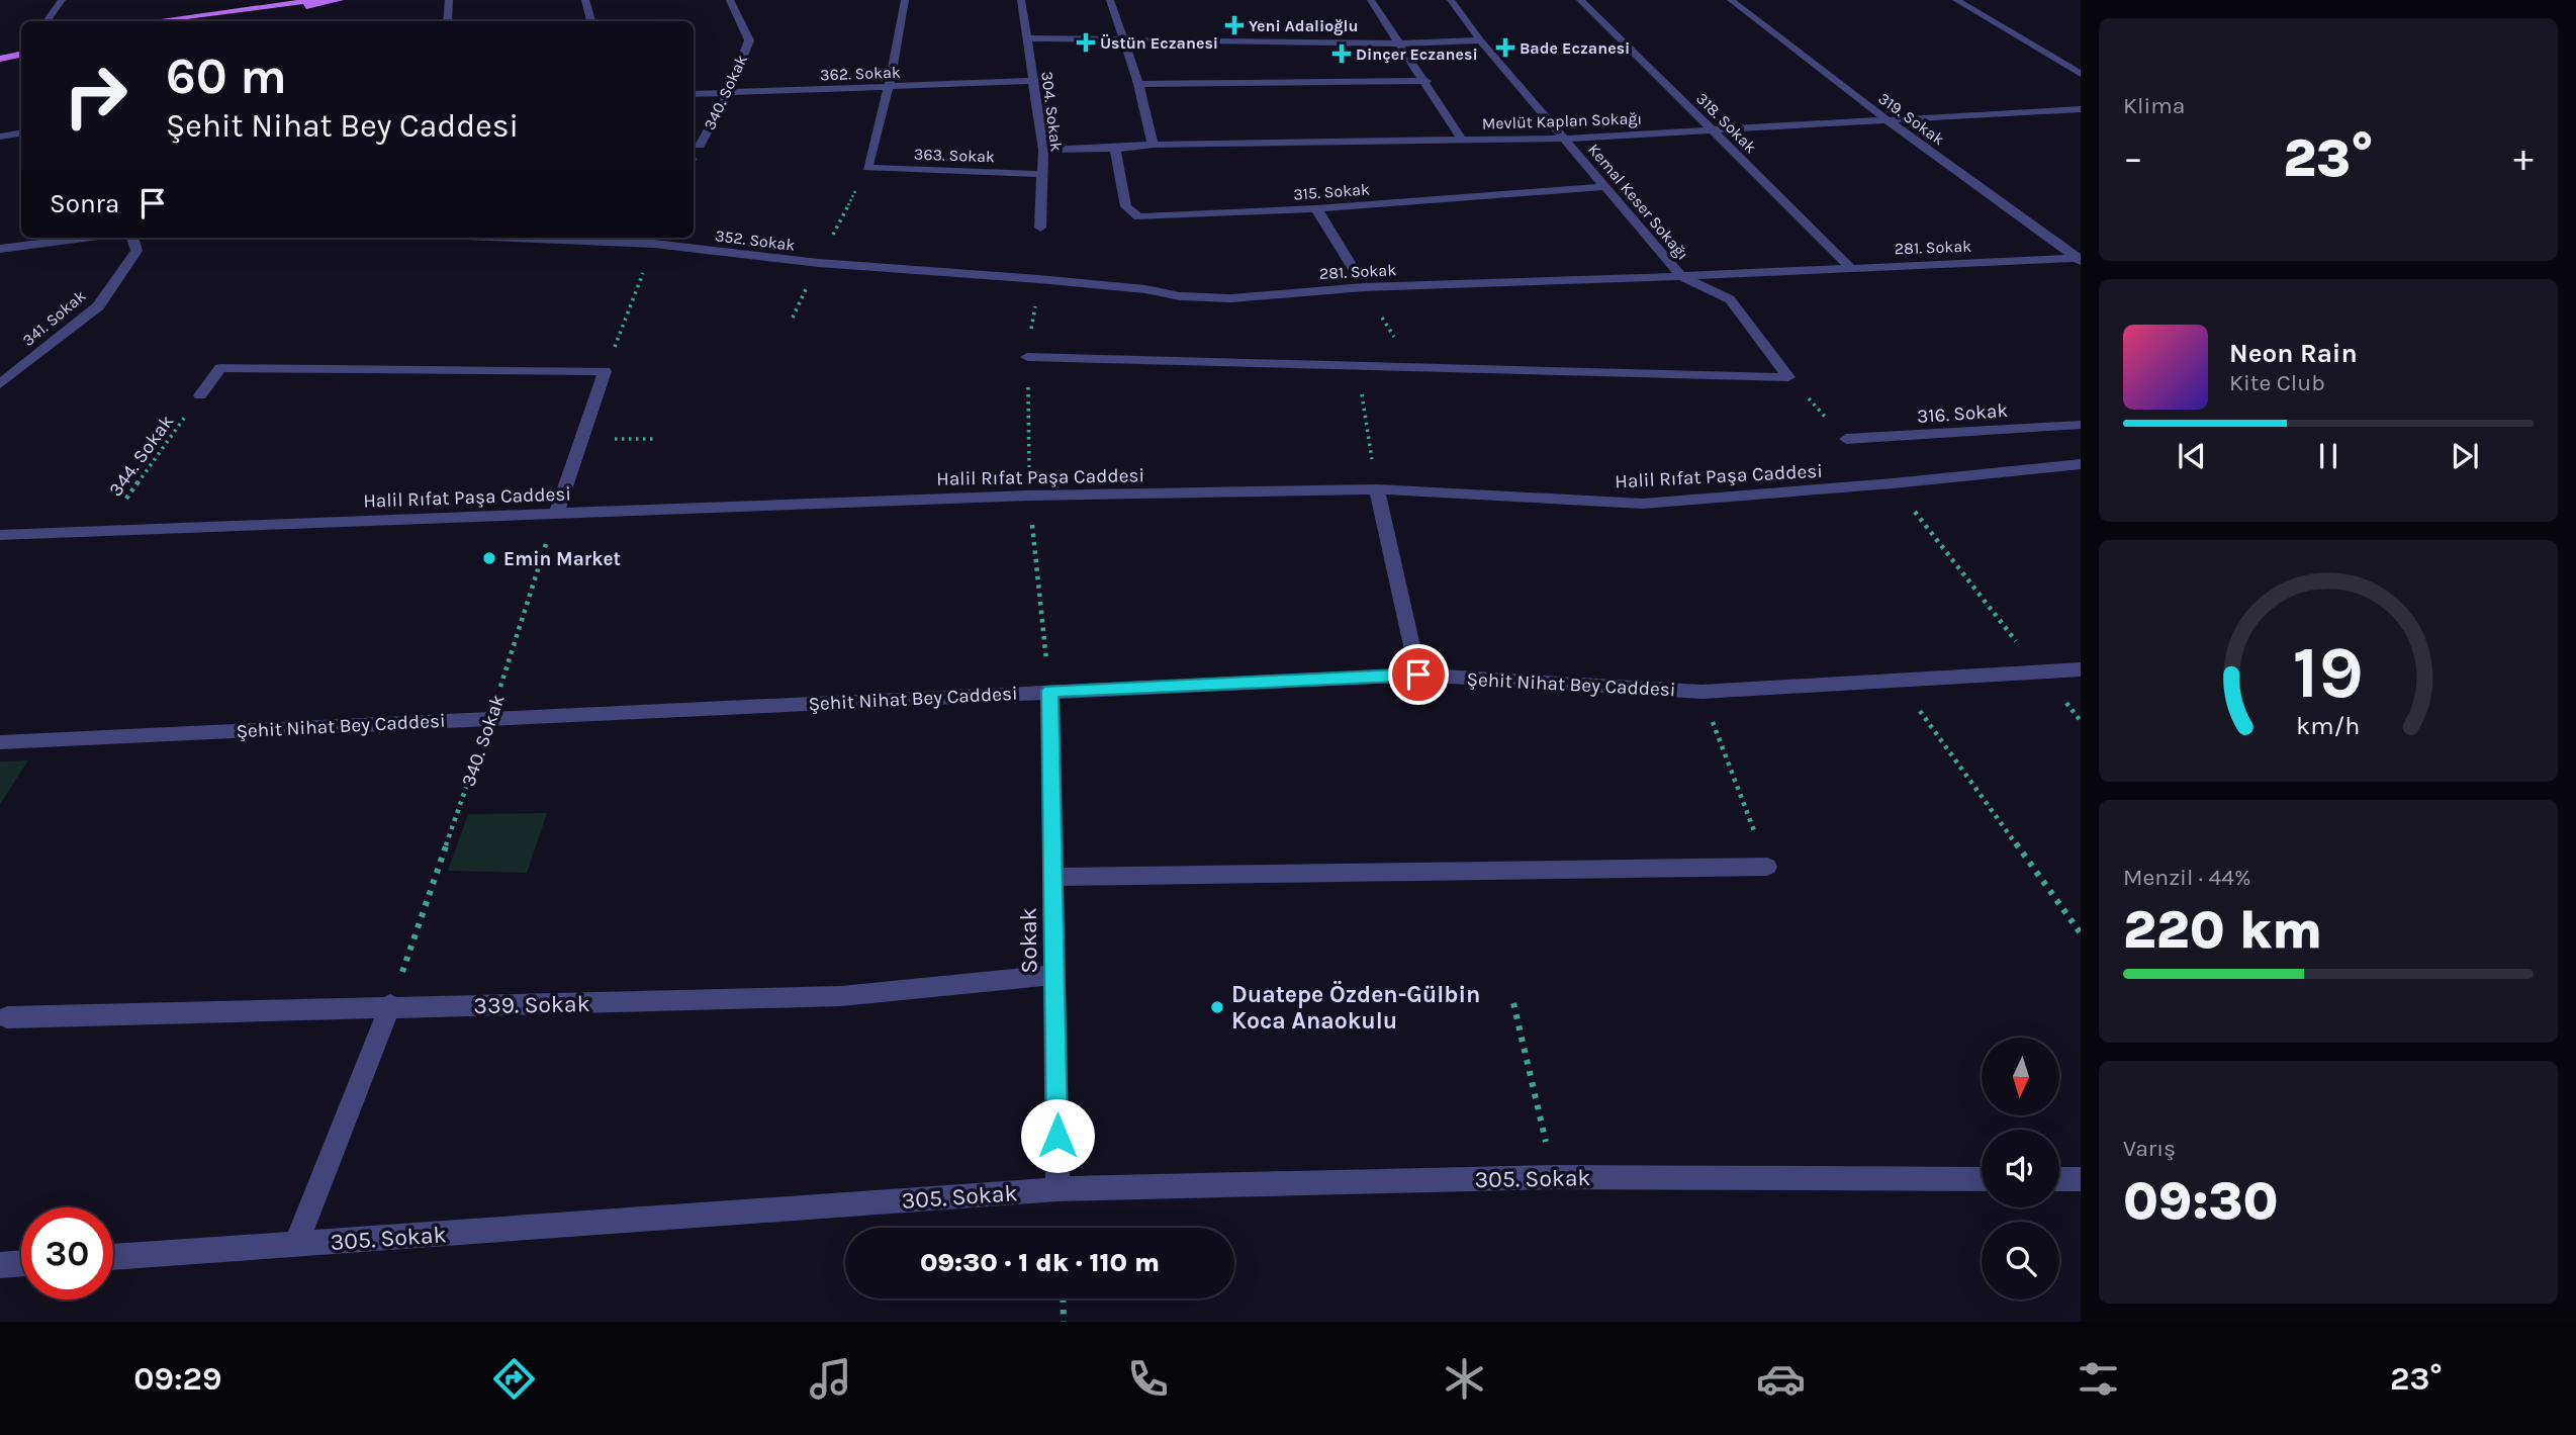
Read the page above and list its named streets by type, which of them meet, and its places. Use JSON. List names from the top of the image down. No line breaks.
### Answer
{"streets":{"street":["362. Sokak","340. Sokak","304. Sokak","319. Sokak","Mevlüt Kaplan Sokağı","318. Sokak","363. Sokak","315. Sokak","Kemal Keser Sokağı","352. Sokak","281. Sokak","341. Sokak","316. Sokak","Halil Rıfat Paşa Caddesi","Şehit Nihat Bey Caddesi","Sokak","339. Sokak","305. Sokak"],"path":["344. Sokak"]},"crossings":[["362. Sokak","340. Sokak"],["362. Sokak","304. Sokak"],["340. Sokak","Halil Rıfat Paşa Caddesi"],["340. Sokak","Şehit Nihat Bey Caddesi"],["340. Sokak","339. Sokak"],["304. Sokak","Mevlüt Kaplan Sokağı"],["304. Sokak","363. Sokak"],["319. Sokak","Mevlüt Kaplan Sokağı"],["319. Sokak","281. Sokak"],["Mevlüt Kaplan Sokağı","318. Sokak"],["Mevlüt Kaplan Sokağı","315. Sokak"],["Mevlüt Kaplan Sokağı","Kemal Keser Sokağı"],["318. Sokak","281. Sokak"],["315. Sokak","Kemal Keser Sokağı"],["Kemal Keser Sokağı","281. Sokak"],["352. Sokak","281. Sokak"],["344. Sokak","Halil Rıfat Paşa Caddesi"],["Şehit Nihat Bey Caddesi","Sokak"],["Sokak","339. Sokak"],["Sokak","305. Sokak"]],"places":{"health":["Yeni Adalioğlu","Üstün Eczanesi","Bade Eczanesi","Dinçer Eczanesi"],"other":["Emin Market","Duatepe Özden-Gülbin Koca Anaokulu"]},"north":"bottom","page":{"tile":["Klima",["Menzil · 44%","220 km"],["Varış","09:30"]],"turn":["60 m","Şehit Nihat Bey Caddesi"],"heat":["−","23°","+"],"then":"Sonra","song":["Neon Rain","Kite Club"],"limit":"30","trip":"09:30 · 1 dk · 110 m","tabs":["09:29","23°"],"gauge":["19","km/h"]}}
